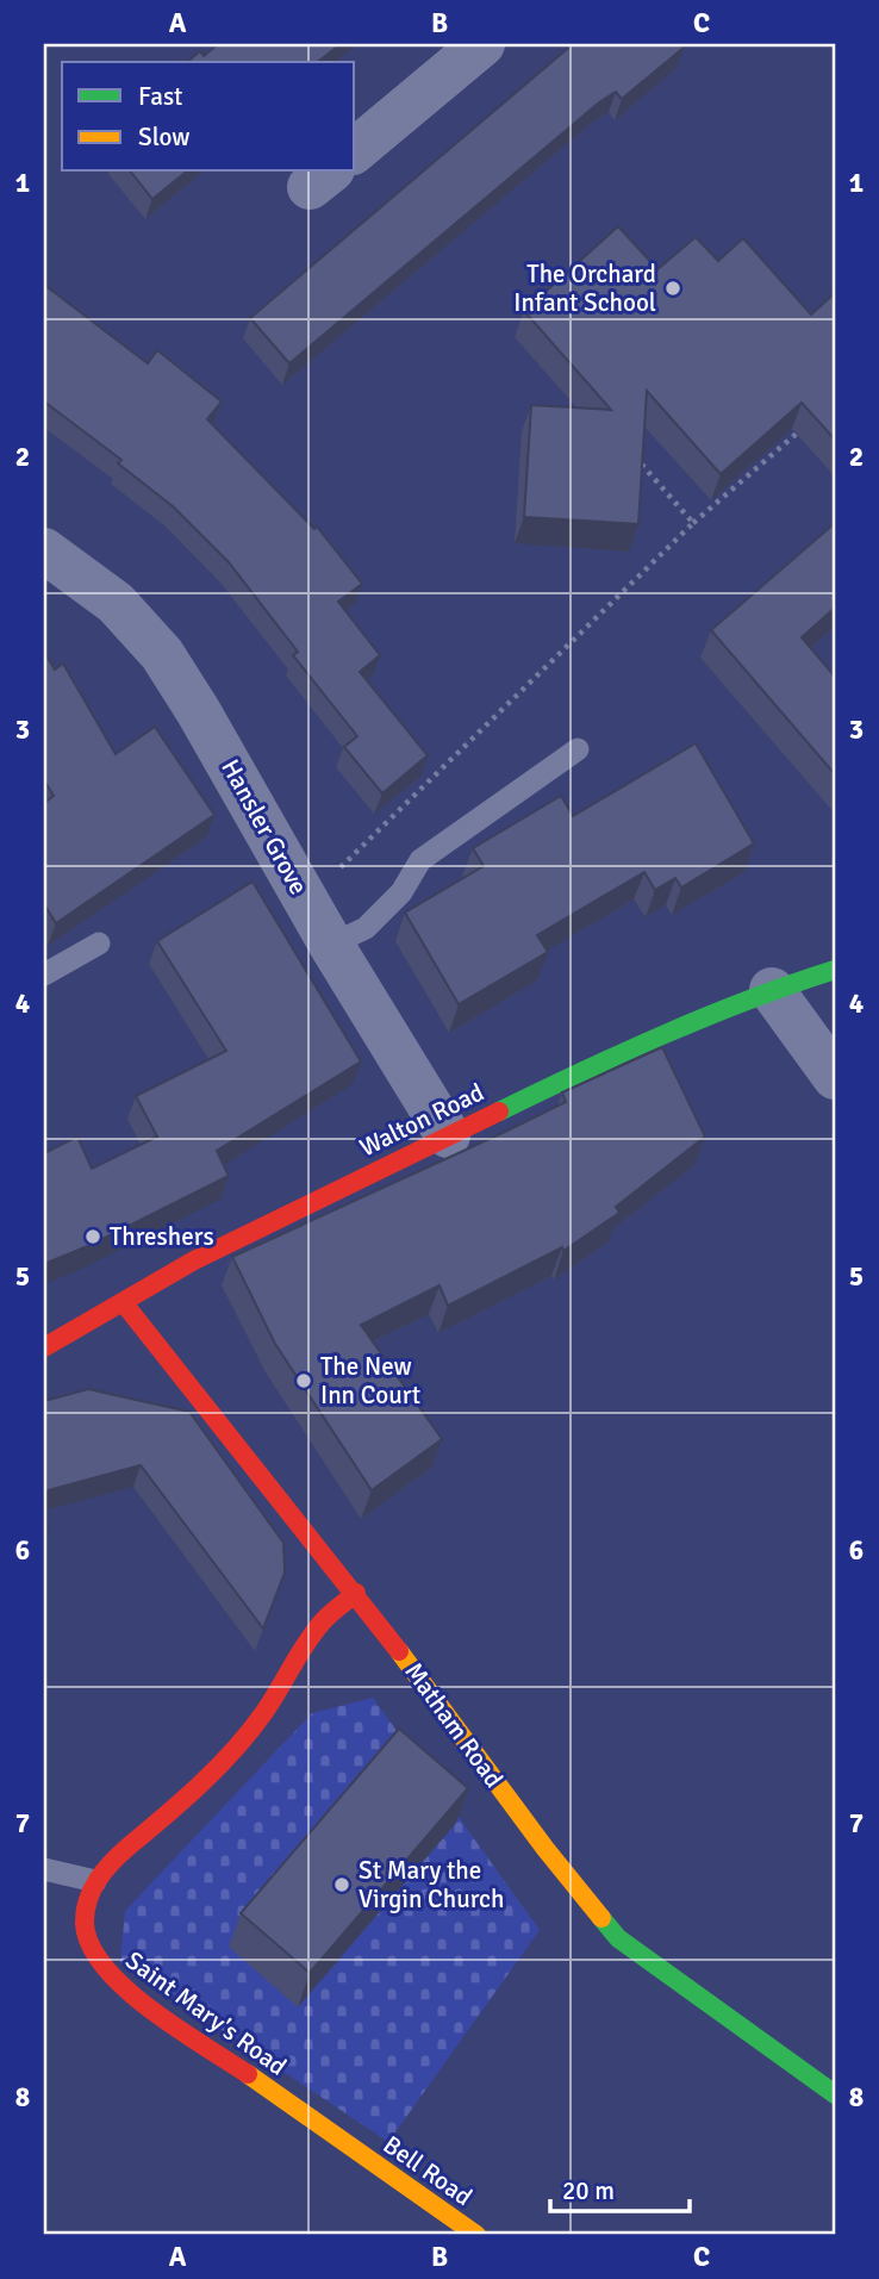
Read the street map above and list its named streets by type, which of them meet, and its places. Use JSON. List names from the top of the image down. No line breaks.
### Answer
{"streets":{"street":["Hansler Grove","Walton Road","Matham Road","Saint Mary's Road","Bell Road"]},"crossings":[["Hansler Grove","Walton Road"],["Walton Road","Matham Road"],["Matham Road","Saint Mary's Road"],["Saint Mary's Road","Bell Road"]],"places":["The Orchard Infant School","Threshers","The New Inn Court","St Mary the Virgin Church"],"legend":["Fast","Slow"],"scale_bar":"20 m","grid":{"columns":["A","B","C"],"rows":["1","2","3","4","5","6","7","8"]}}
